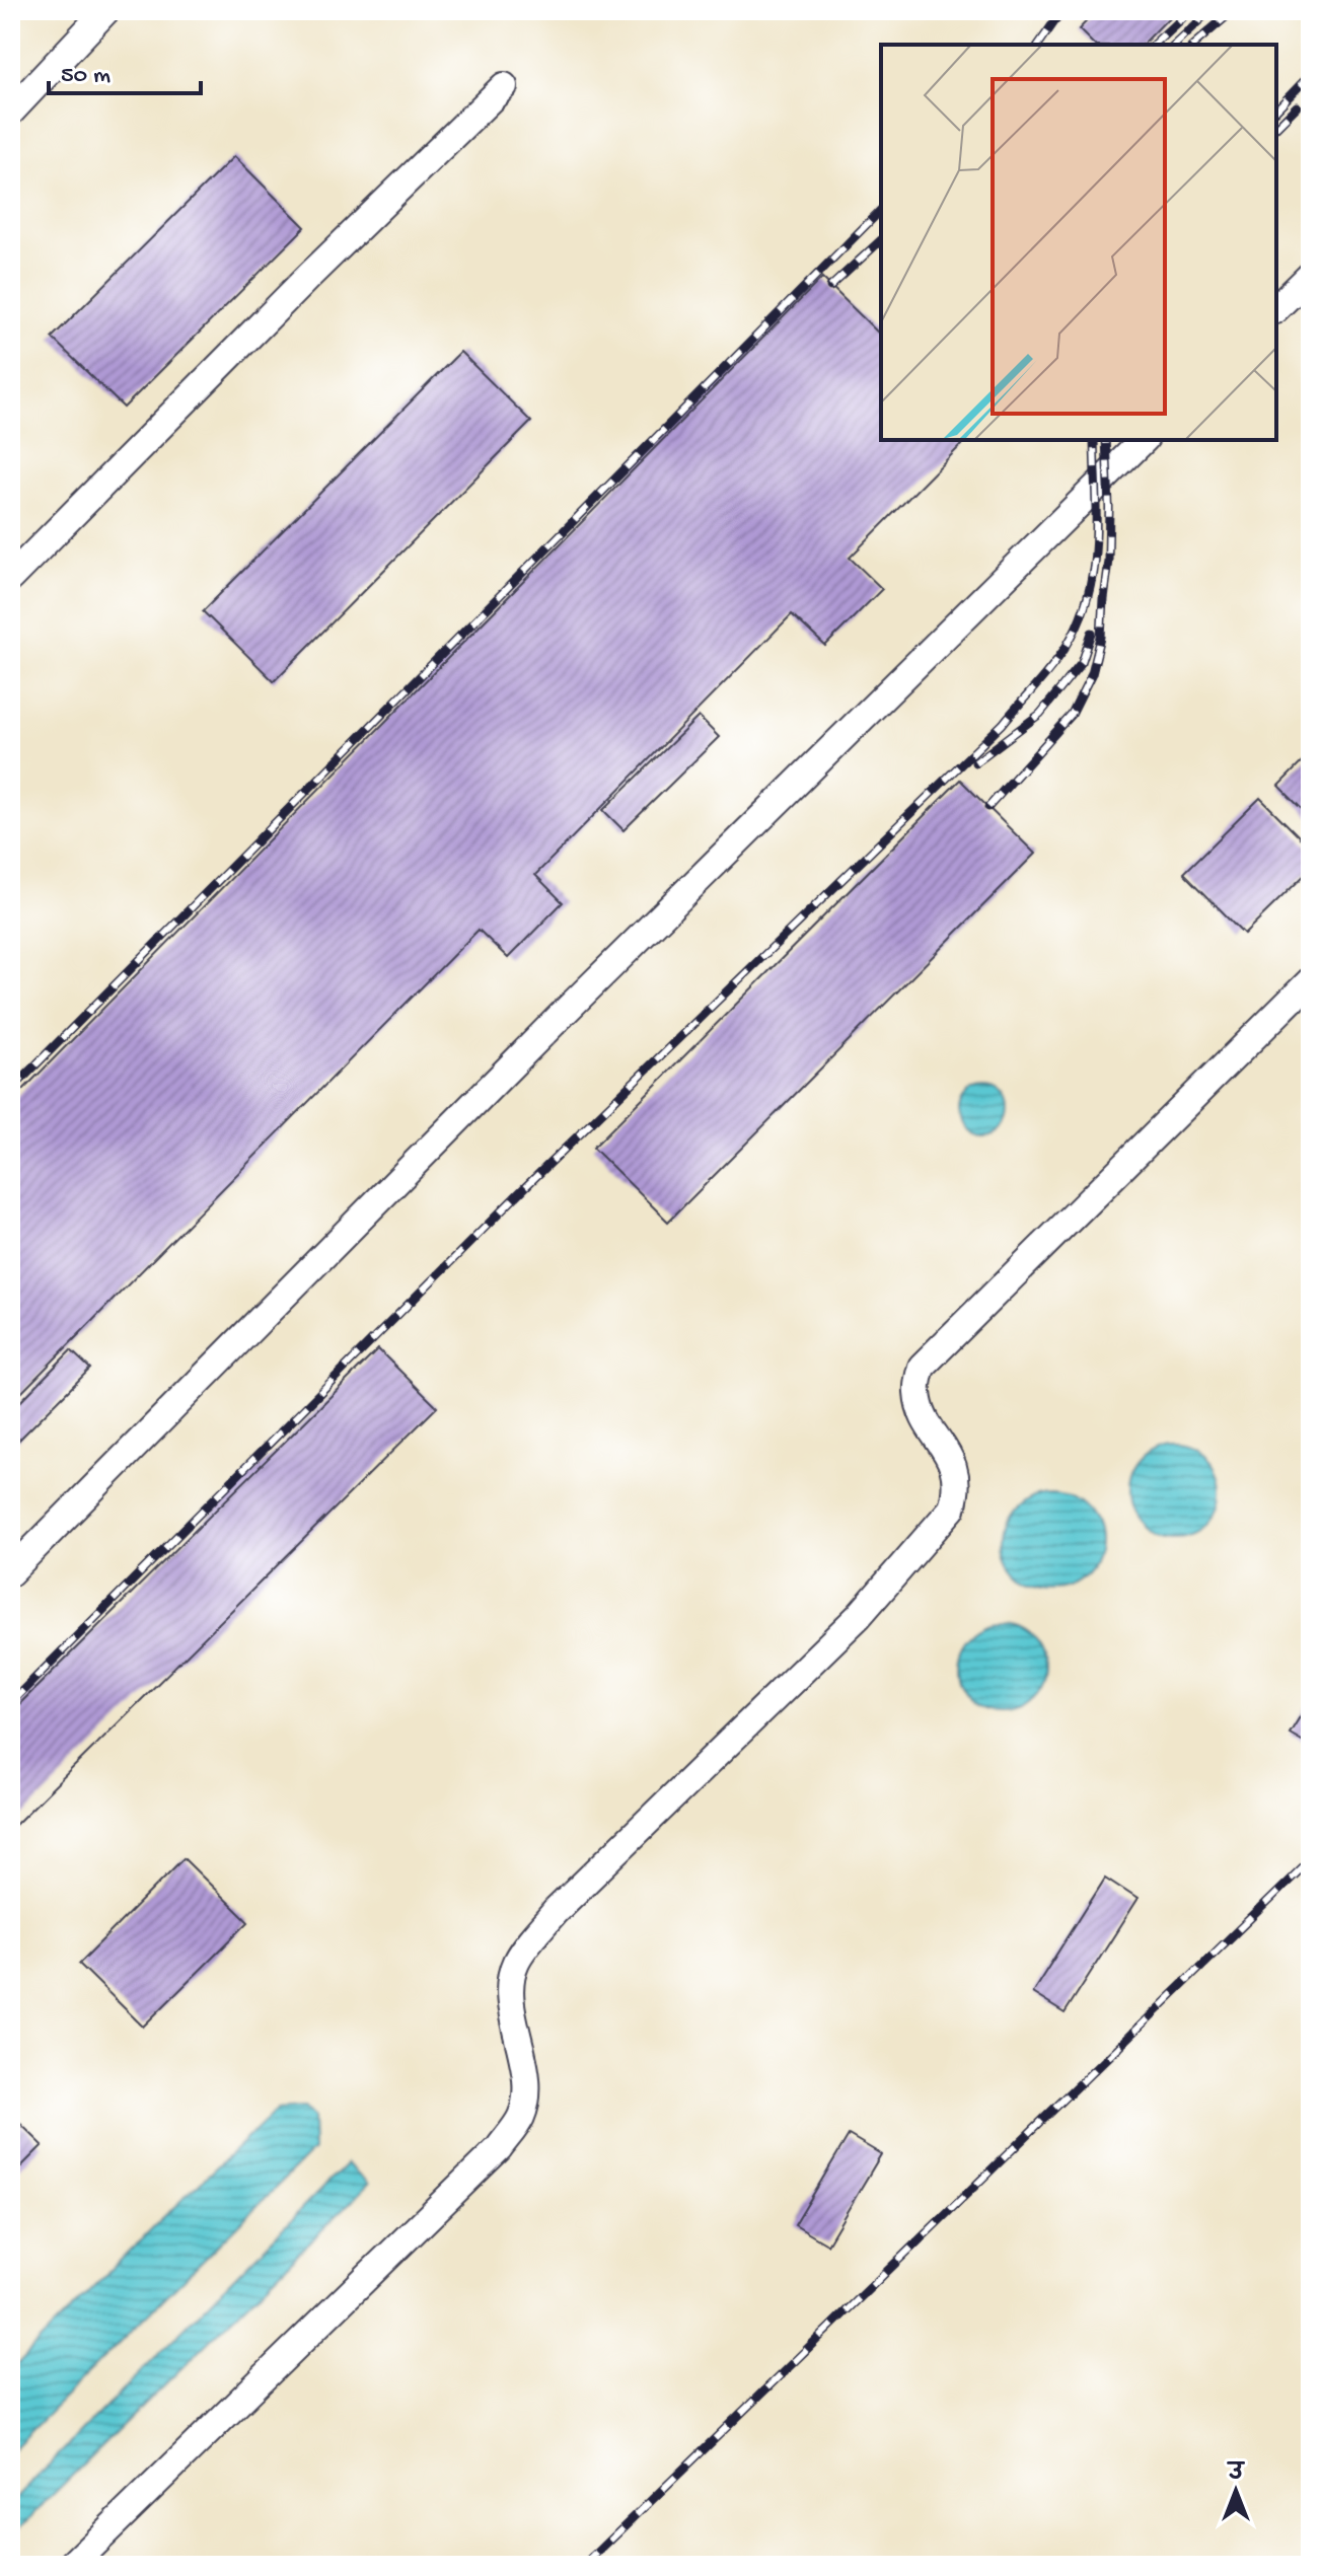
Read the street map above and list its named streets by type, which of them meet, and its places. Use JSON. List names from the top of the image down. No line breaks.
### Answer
{"scale_bar":"50 m","north":"top"}
